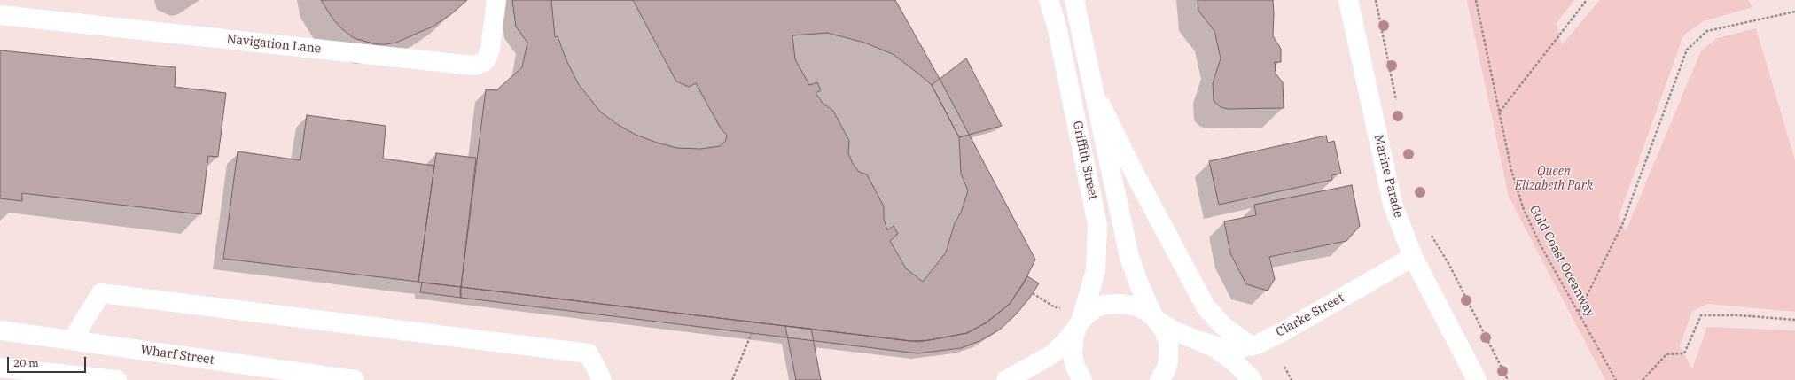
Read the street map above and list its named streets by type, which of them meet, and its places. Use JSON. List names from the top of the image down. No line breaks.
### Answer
{"streets":{"street":["Navigation Lane","Griffith Street","Marine Parade","Clarke Street","Wharf Street"],"path":["Gold Coast Oceanway"]},"crossings":[["Griffith Street","Clarke Street"],["Marine Parade","Clarke Street"]],"parks":["Queen Elizabeth Park"],"scale_bar":"20 m"}
